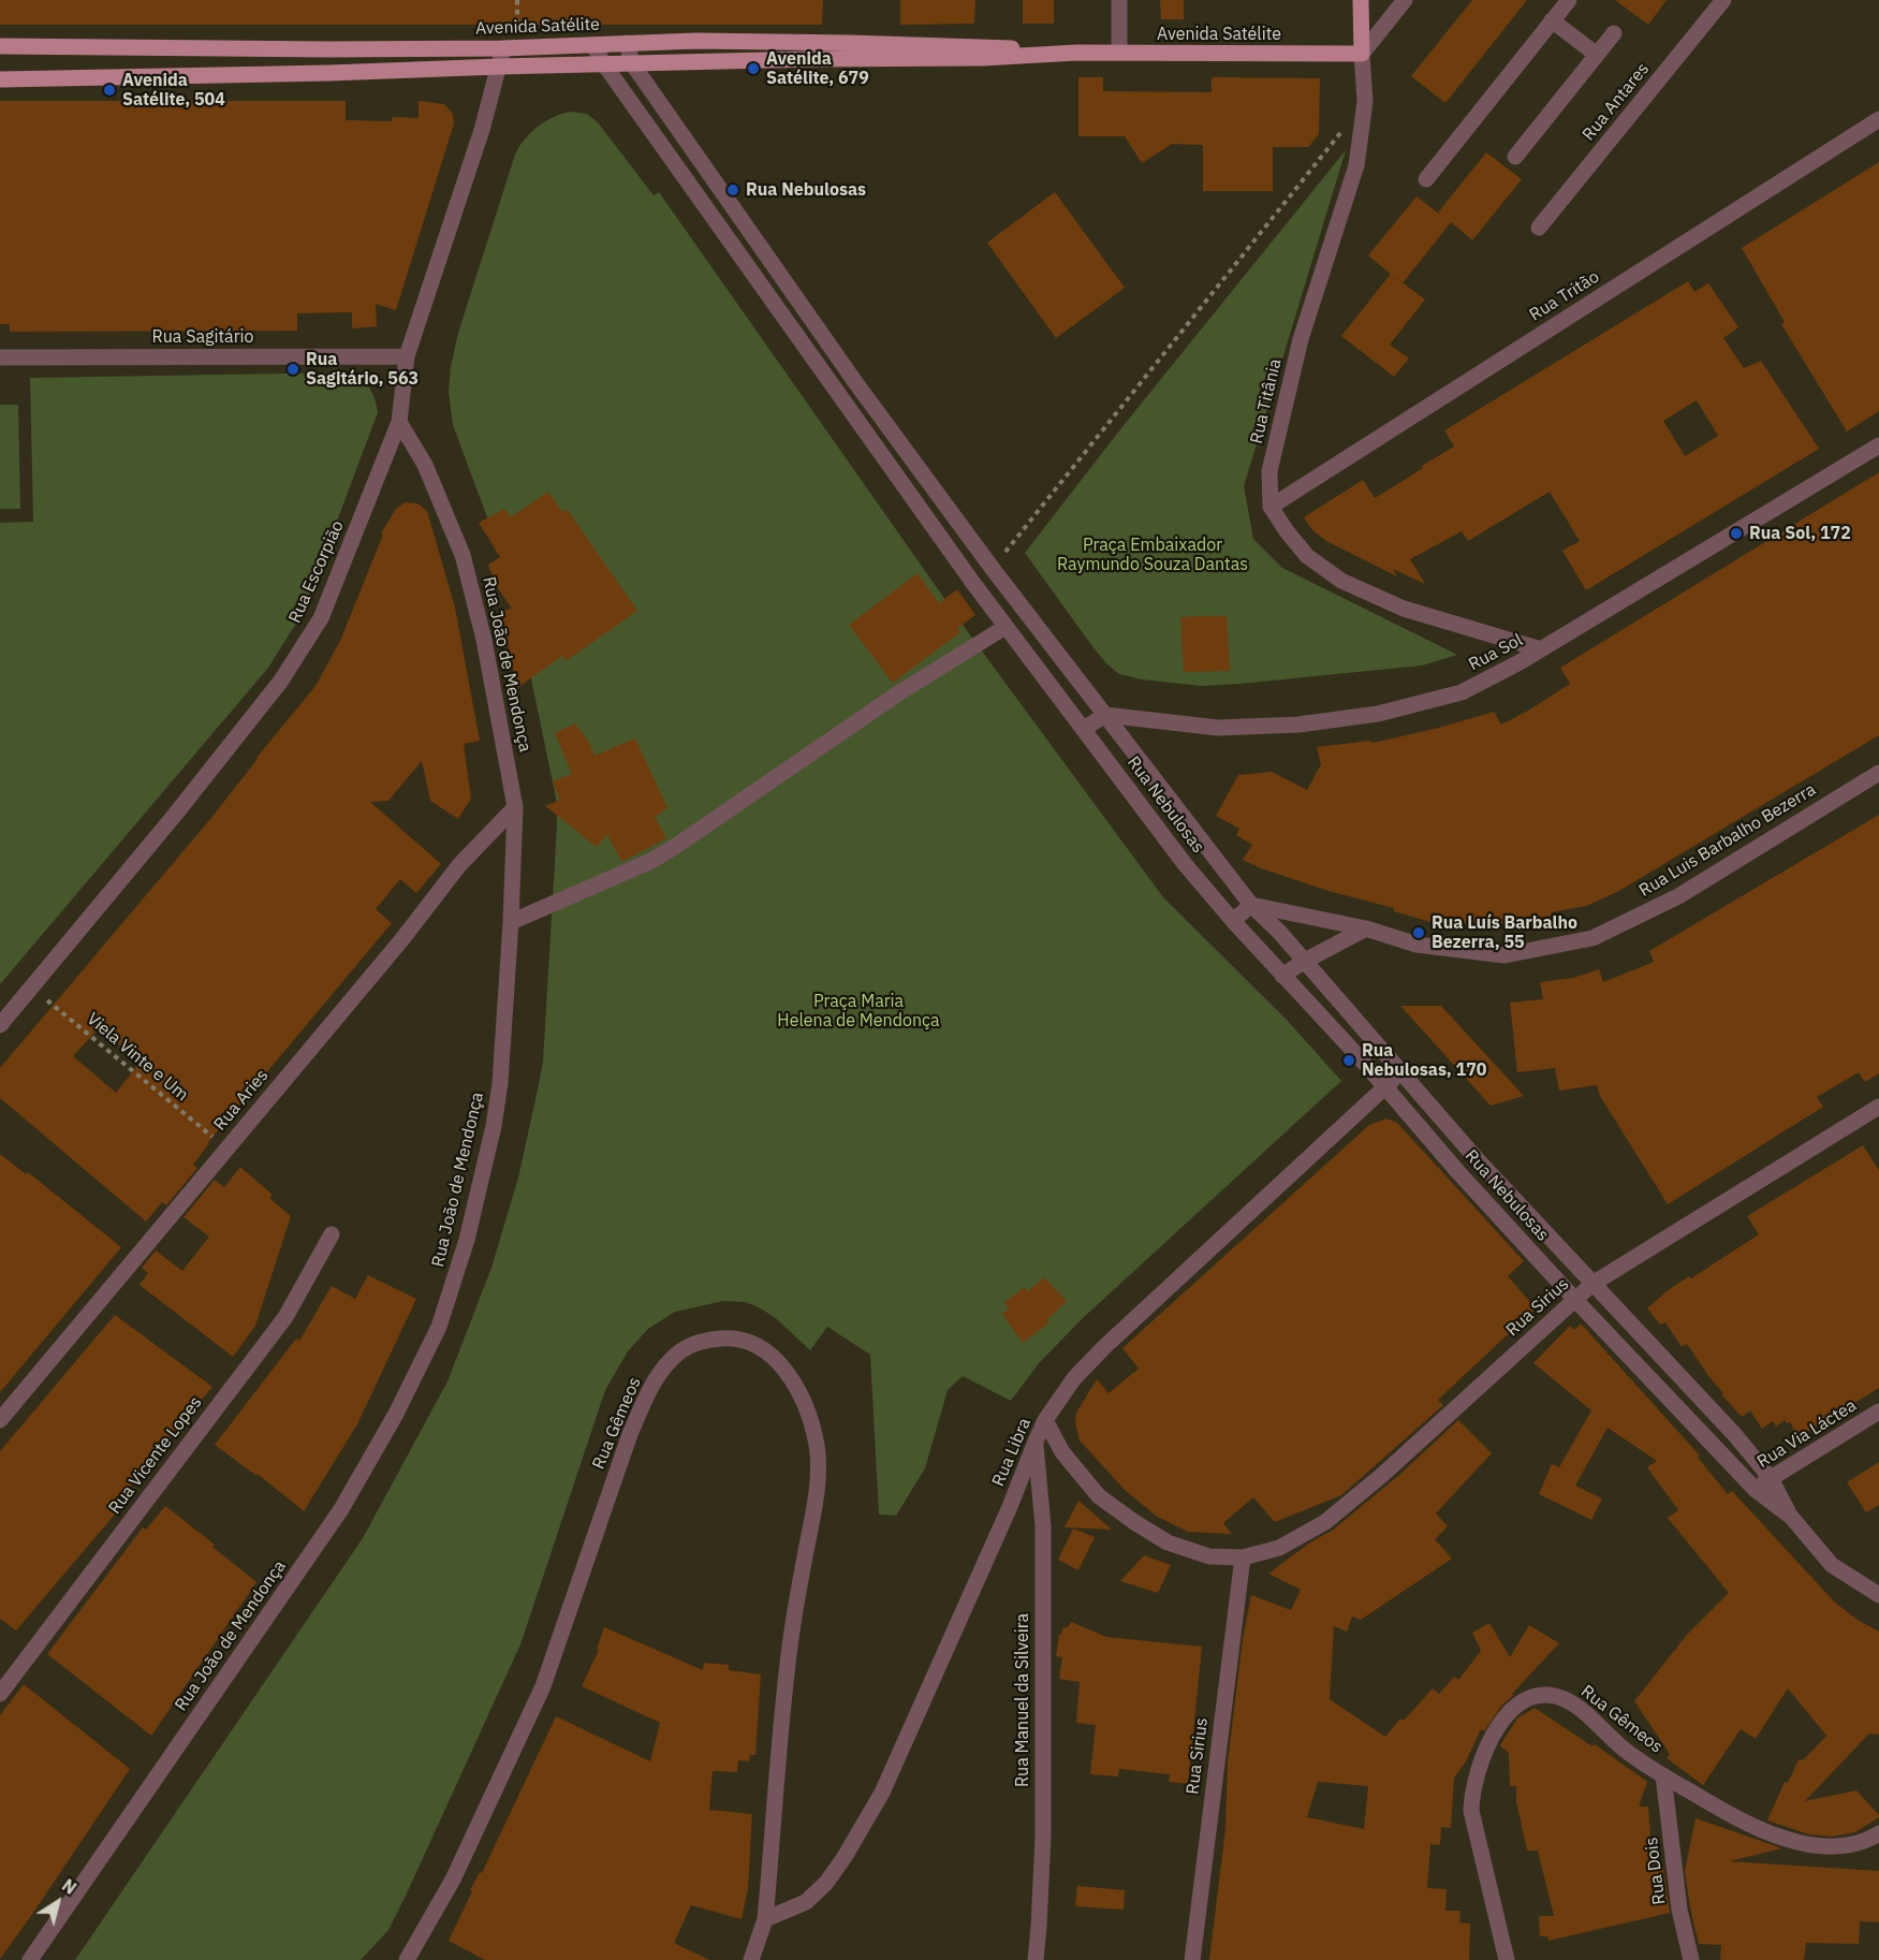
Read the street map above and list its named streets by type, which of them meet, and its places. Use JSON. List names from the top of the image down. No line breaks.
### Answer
{"streets":{"main road":["Avenida Satélite","Rua Titânia"],"street":["Rua Antares","Rua Tritão","Rua Sagitário","Rua Escorpião","Rua Sol","Rua João de Mendonça","Rua Nebulosas","Rua Luis Barbalho Bezerra","Rua Aries","Rua Sirius","Rua Gêmeos","Rua Via Láctea","Rua Libra","Rua Vicente Lopes","Rua Manuel da Silveira","Rua Dois"],"path":["Viela Vinte e Um"]},"crossings":[["Avenida Satélite","Rua Titânia"],["Avenida Satélite","Rua Escorpião"],["Avenida Satélite","Rua Nebulosas"],["Rua Tritão","Rua Titânia"],["Rua Sagitário","Rua Escorpião"],["Rua Escorpião","Rua João de Mendonça"],["Rua Escorpião","Viela Vinte e Um"],["Rua Sol","Rua Nebulosas"],["Rua João de Mendonça","Rua Aries"],["Rua Nebulosas","Rua Luis Barbalho Bezerra"],["Rua Nebulosas","Rua Sirius"],["Rua Nebulosas","Rua Via Láctea"],["Rua Nebulosas","Rua Libra"],["Viela Vinte e Um","Rua Aries"],["Rua Sirius","Rua Libra"],["Rua Gêmeos","Rua Libra"],["Rua Gêmeos","Rua Dois"],["Rua Libra","Rua Manuel da Silveira"]],"parks":["Praça Embaixador Raymundo Souza Dantas","Praça Maria Helena de Mendonça"],"places":["Avenida Satélite, 679","Avenida Satélite, 504","Rua Nebulosas","Rua Sagitário, 563","Rua Sol, 172","Rua Luís Barbalho Bezerra, 55","Rua Nebulosas, 170"],"north":"top right"}
